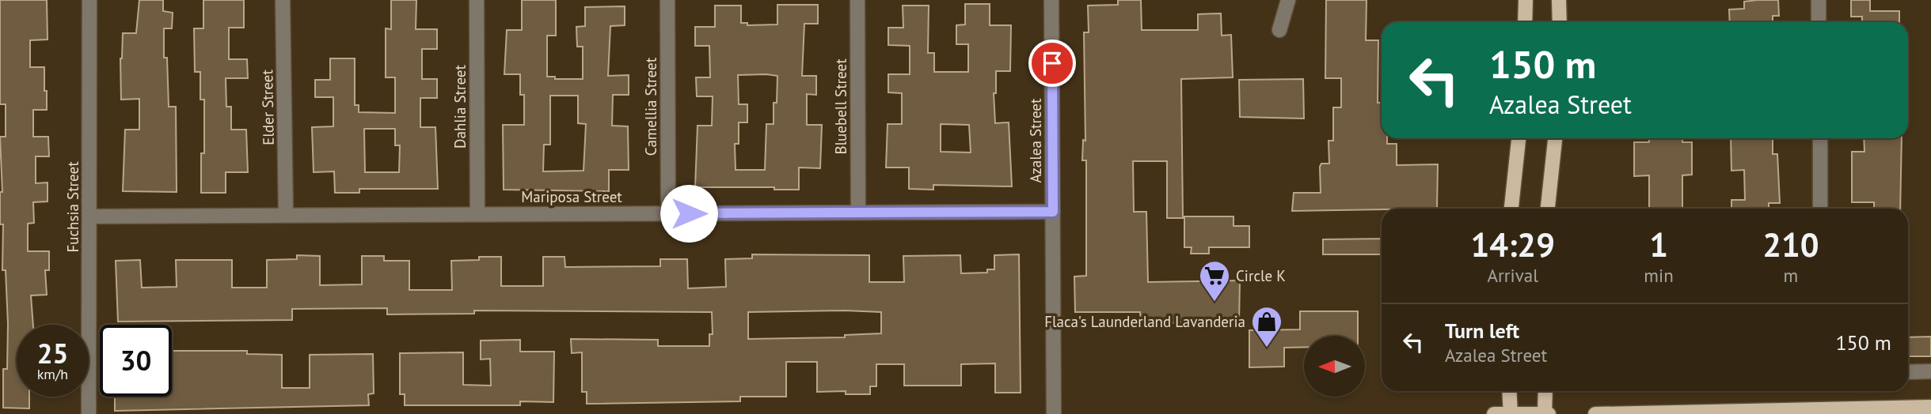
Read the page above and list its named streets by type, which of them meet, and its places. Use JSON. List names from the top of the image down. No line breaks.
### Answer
{"streets":{"street":["Dahlia Street","Camellia Street","Bluebell Street","Elder Street","Azalea Street","Mariposa Street","Fuchsia Street"]},"crossings":[["Dahlia Street","Mariposa Street"],["Camellia Street","Mariposa Street"],["Bluebell Street","Mariposa Street"],["Elder Street","Mariposa Street"],["Azalea Street","Mariposa Street"],["Mariposa Street","Fuchsia Street"]],"places":{"supermarket":["Circle K"],"shop":["Flaca's Launderland Lavanderia"]},"north":"left","page":{"turn":["150 m","Azalea Street"],"eta":["14:29","Arrival","1","min","210","m"],"list":[{"name":"Turn left","note":"Azalea Street","value":"150 m"}],"speed":"25 km/h","limit":"30"}}
